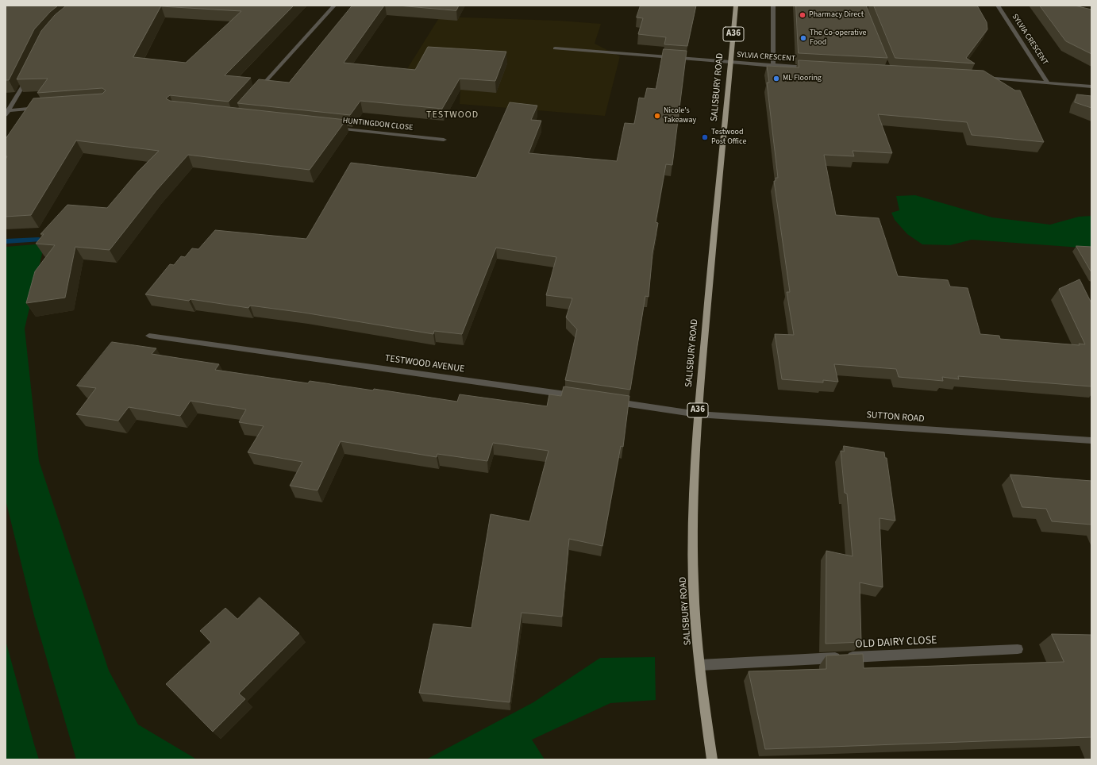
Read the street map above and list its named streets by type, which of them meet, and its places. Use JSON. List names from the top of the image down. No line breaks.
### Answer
{"streets":{"main road":["A36","SALISBURY ROAD"],"street":["SYLVIA CRESCENT","HUNTINGDON CLOSE","TESTWOOD AVENUE","SUTTON ROAD","OLD DAIRY CLOSE"]},"crossings":[["SYLVIA CRESCENT","SALISBURY ROAD"],["SALISBURY ROAD","SUTTON ROAD"],["SALISBURY ROAD","OLD DAIRY CLOSE"]],"districts":["TESTWOOD"],"places":["Pharmacy Direct","The Co-operative Food","ML Flooring","Nicole's Takeaway","Testwood Post Office"]}
